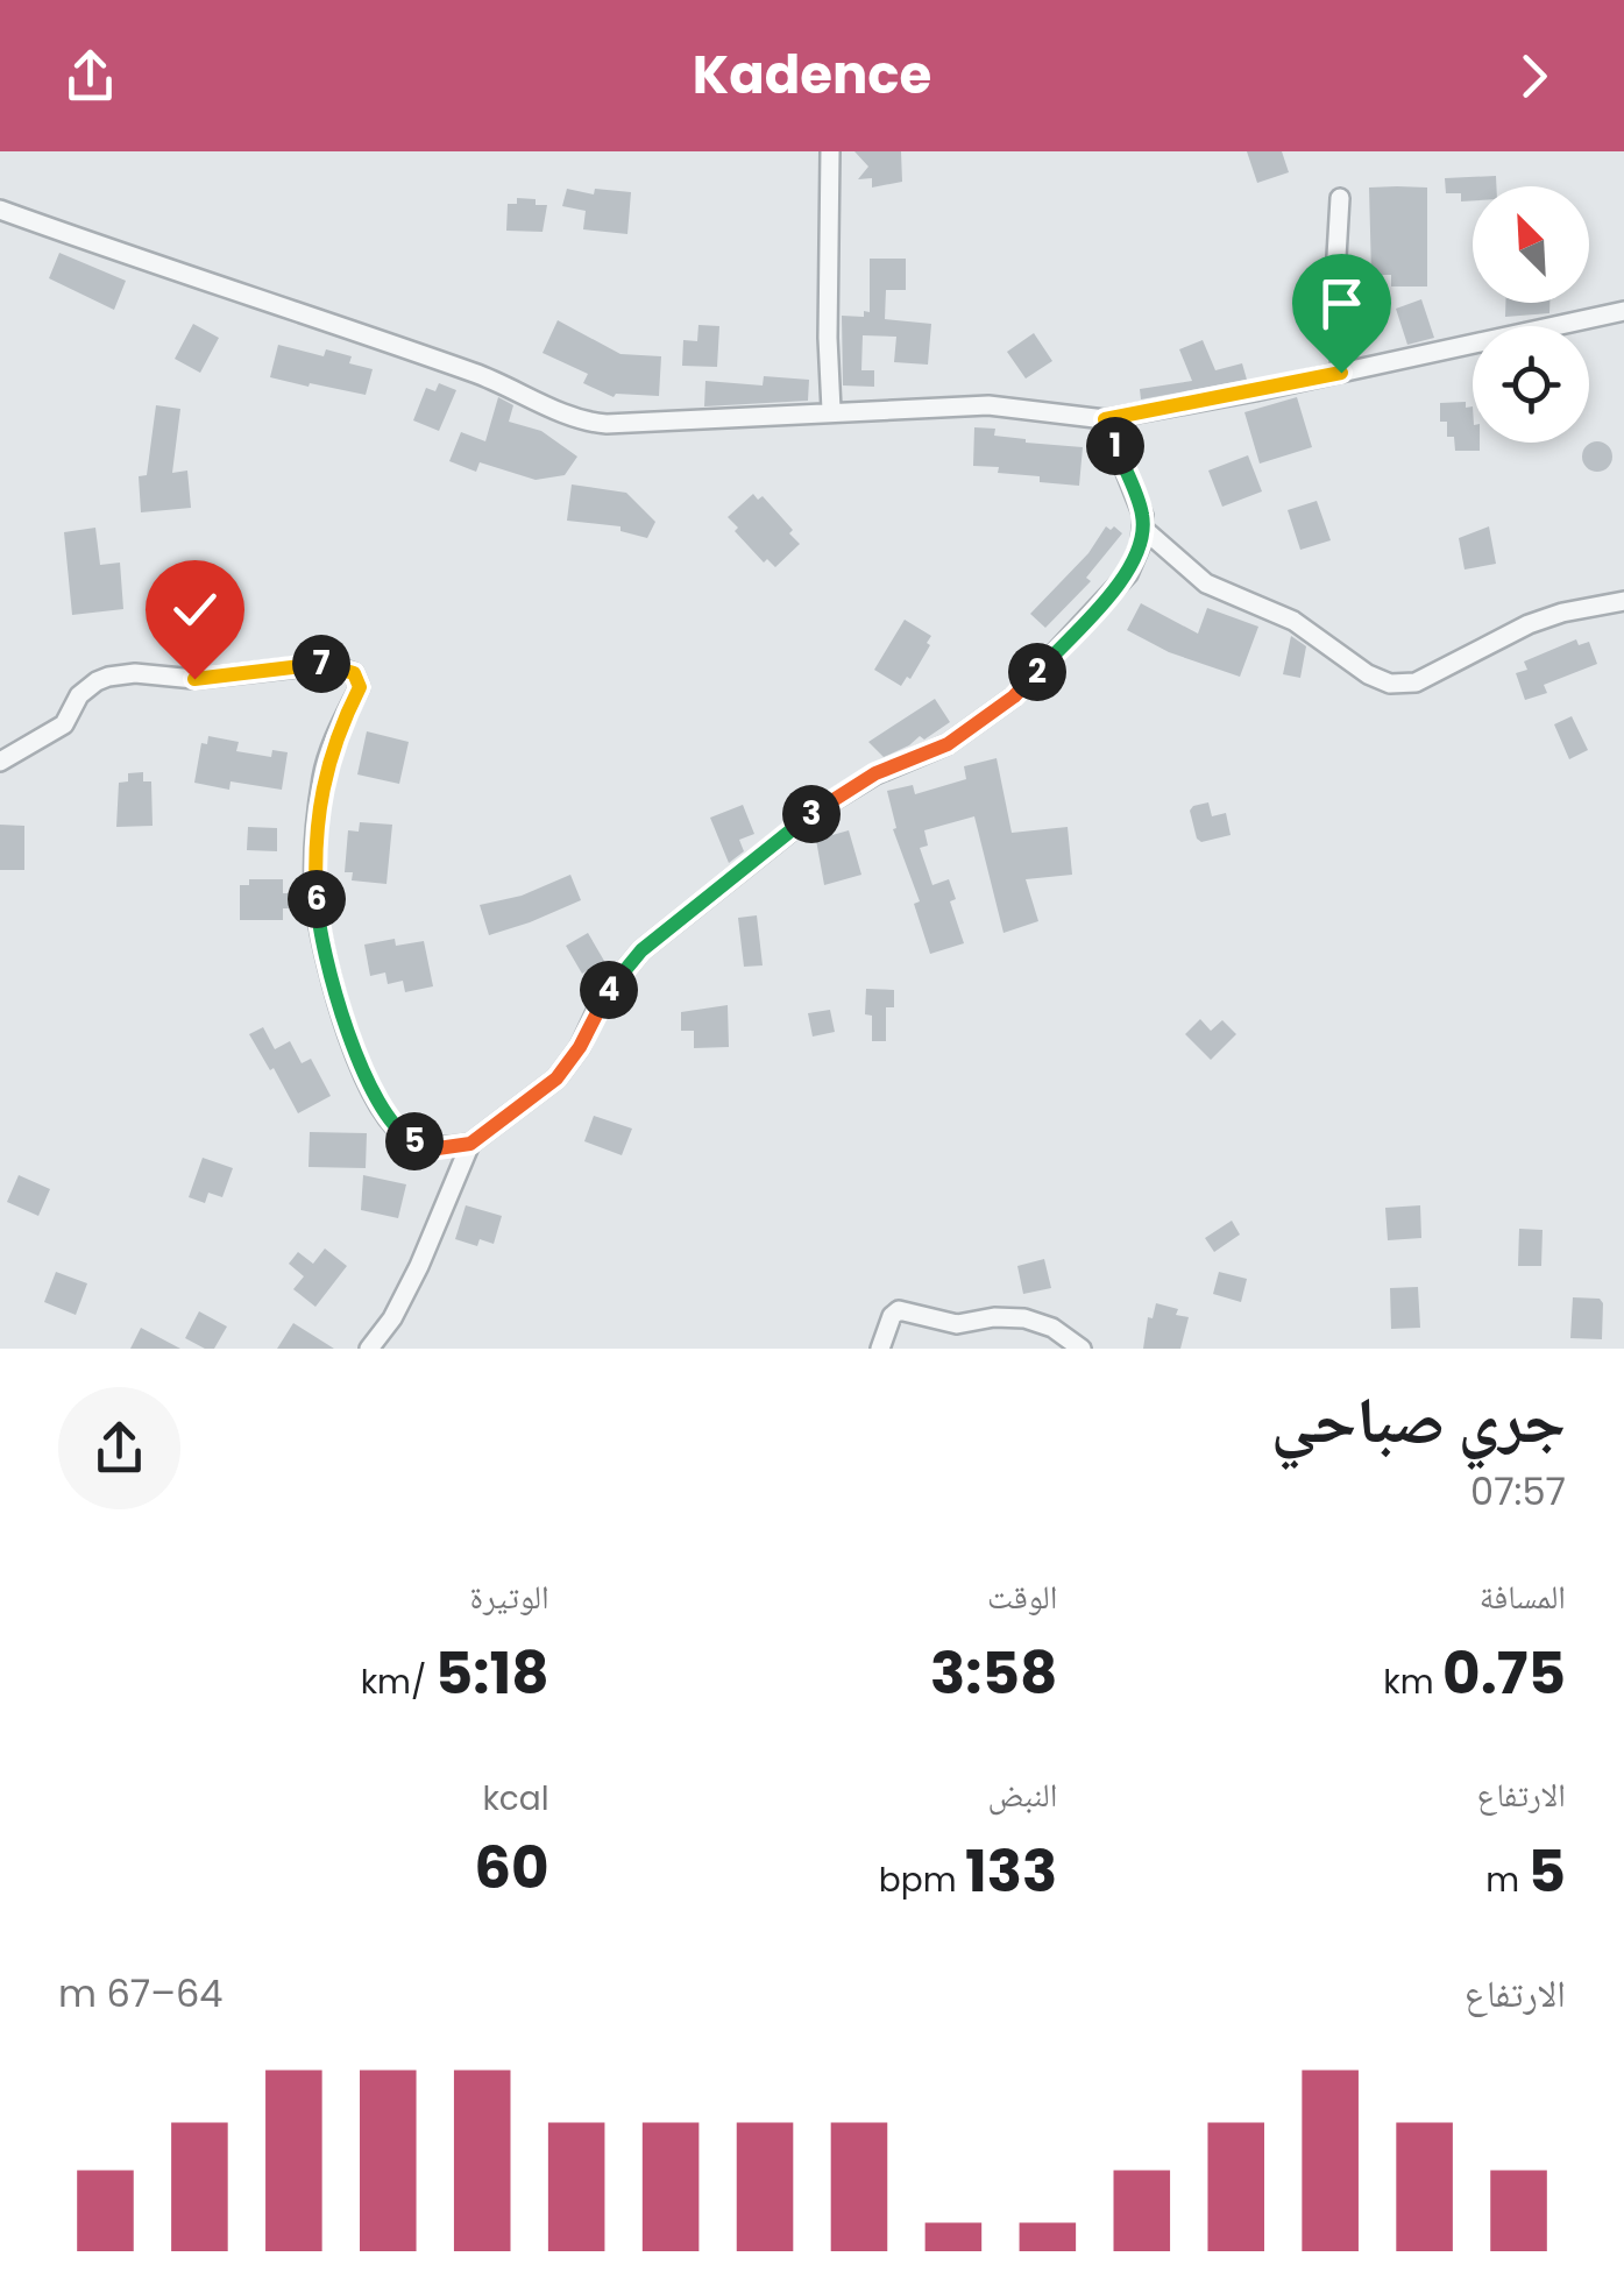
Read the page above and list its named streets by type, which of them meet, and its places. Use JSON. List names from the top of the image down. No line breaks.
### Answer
{"north":"top left","page":{"header":"Kadence","pins":["1","7","2","3","6","4","5"],"heading":["جري صباحي","07:57"],"stats":[["المسافة","0.75 km"],["الوقت","3:58"],["الوتيرة","5:18 /km"],["الارتفاع","5 m"],["النبض","133 bpm"],["kcal","60"]],"chart":["الارتفاع","64–67 m"]}}
